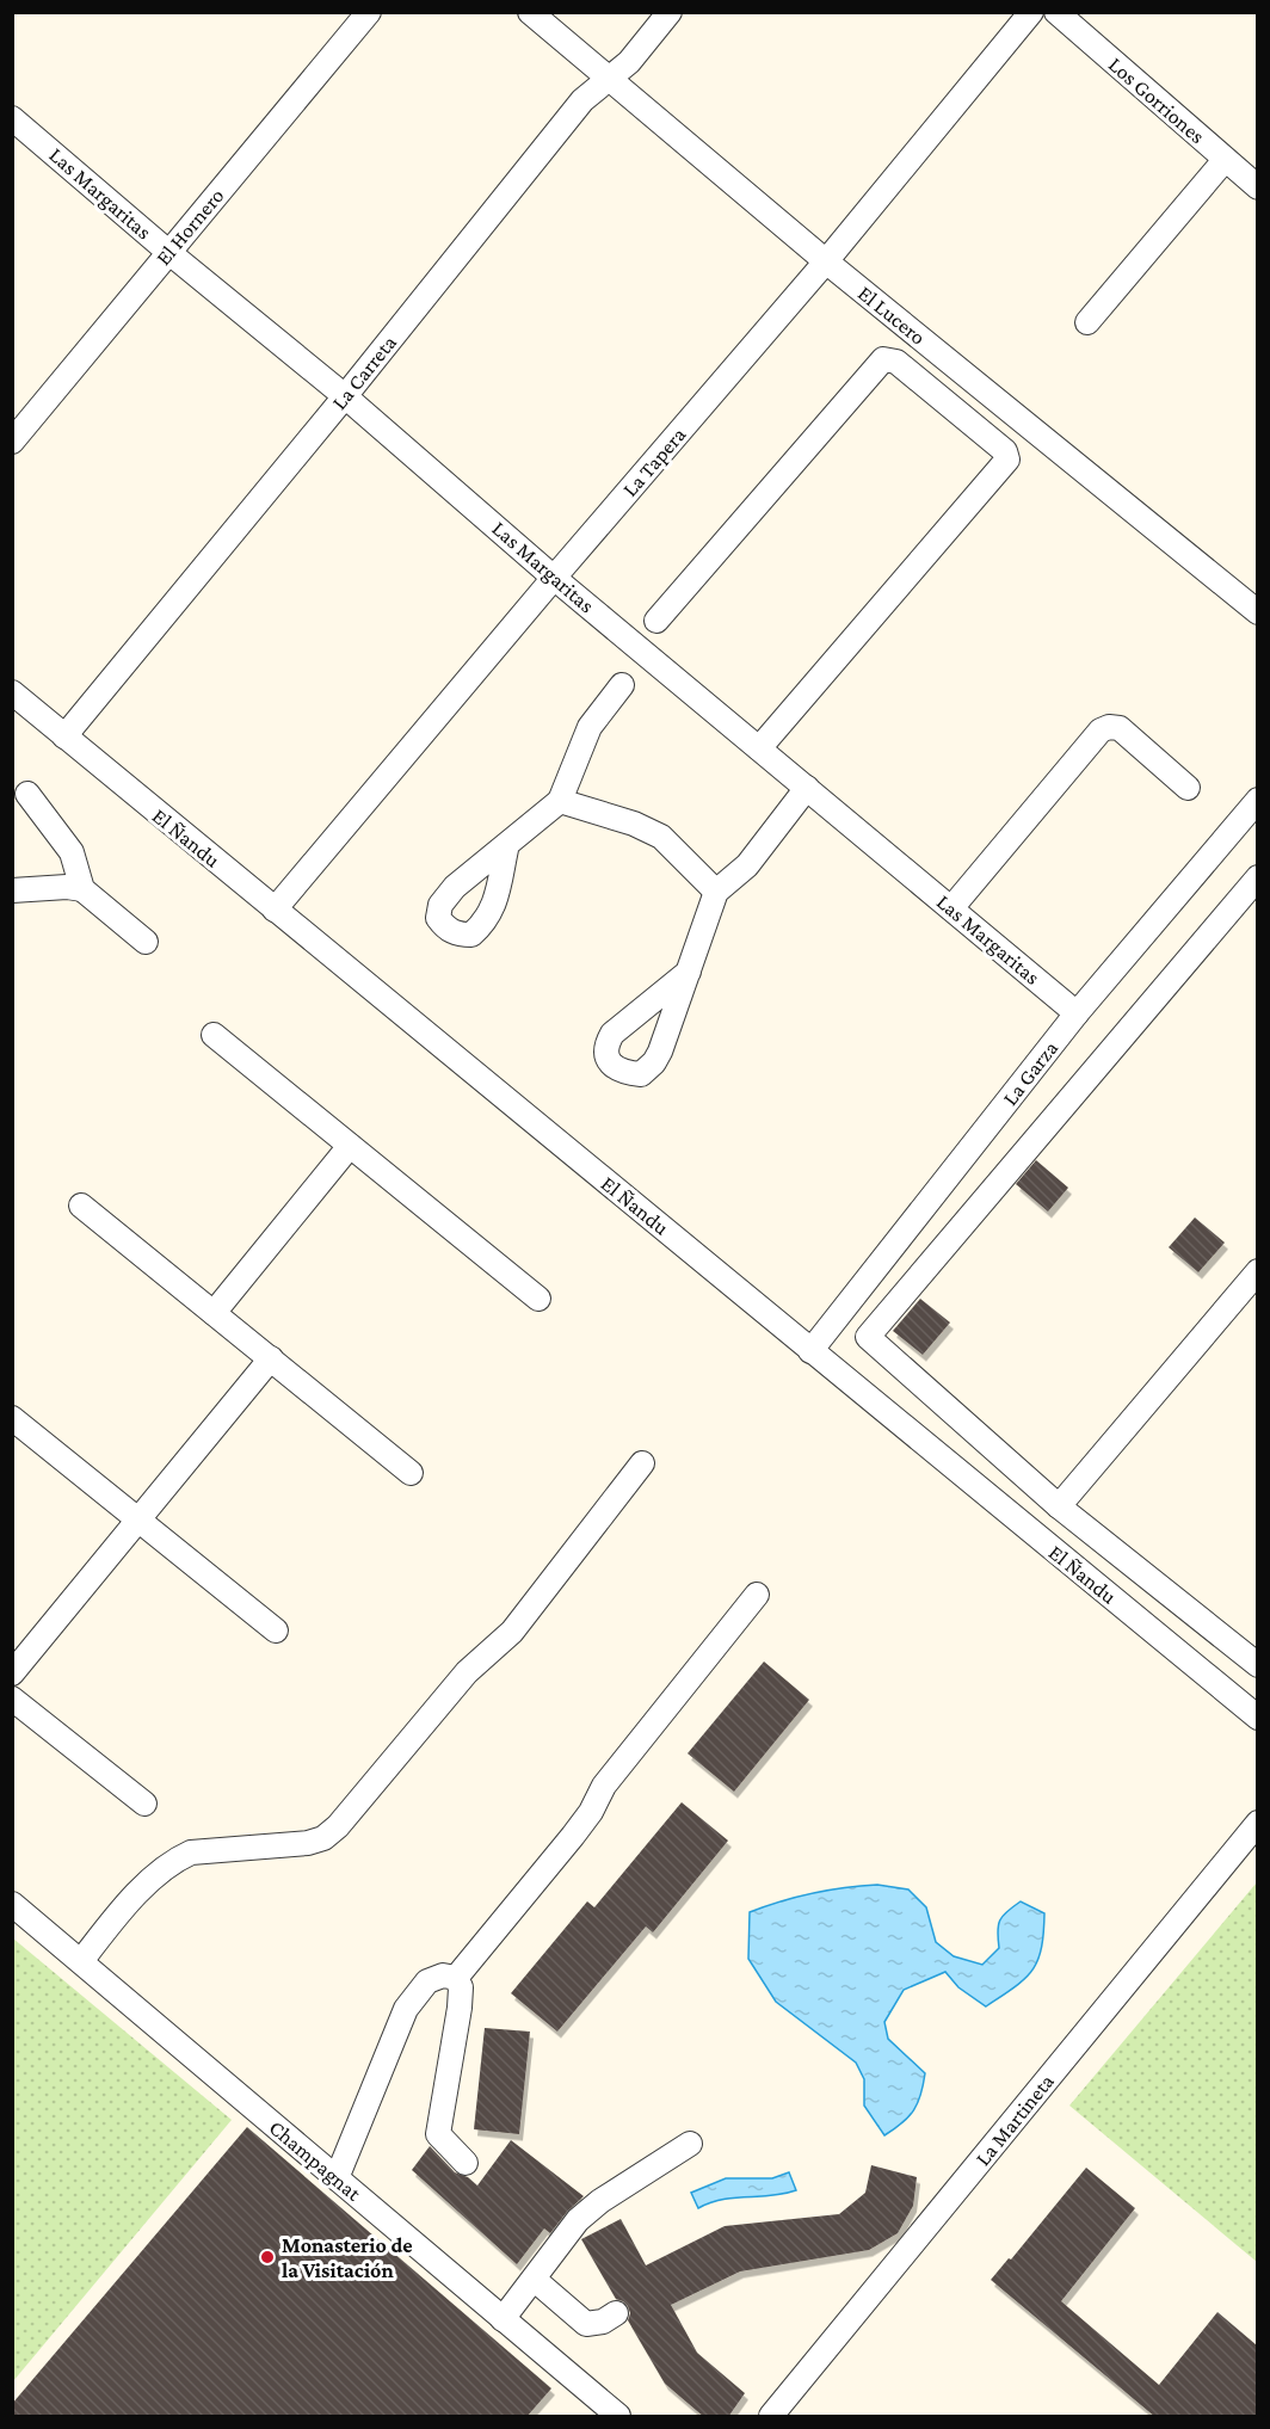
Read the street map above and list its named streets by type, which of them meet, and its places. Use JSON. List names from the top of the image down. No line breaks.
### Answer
{"streets":{"street":["Los Gorriones","Las Margaritas","El Hornero","El Lucero","La Carreta","La Tapera","El Ñandu","La Garza","La Martineta","Champagnat"]},"crossings":[["Las Margaritas","El Hornero"],["Las Margaritas","La Carreta"],["Las Margaritas","La Tapera"],["Las Margaritas","La Garza"],["El Lucero","La Carreta"],["El Lucero","La Tapera"],["La Carreta","El Ñandu"],["La Tapera","El Ñandu"],["El Ñandu","La Garza"]],"places":["Monasterio de la Visitación"]}
